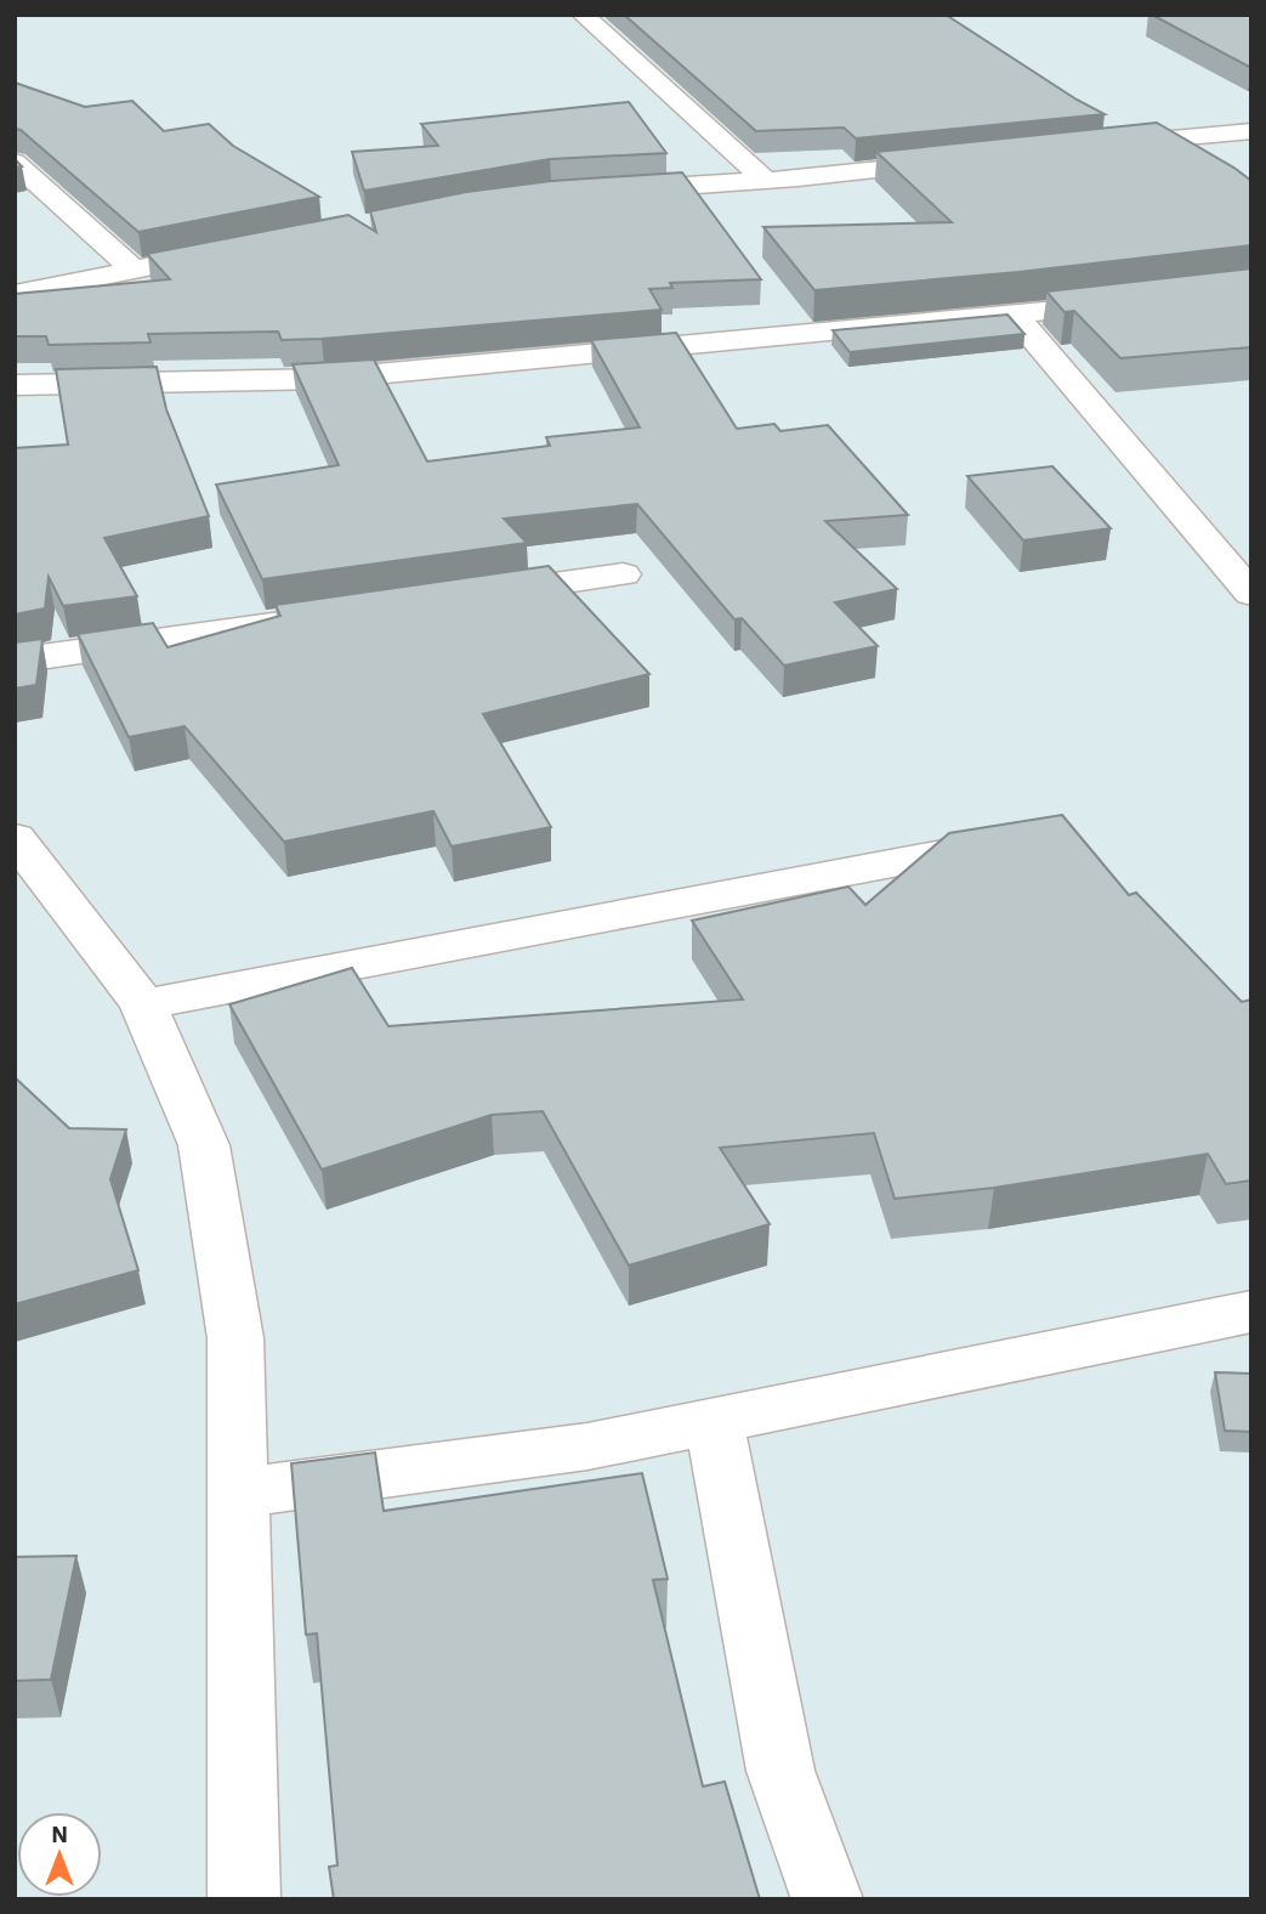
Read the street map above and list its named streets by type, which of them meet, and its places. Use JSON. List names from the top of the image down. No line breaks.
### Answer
{"north":"top"}
